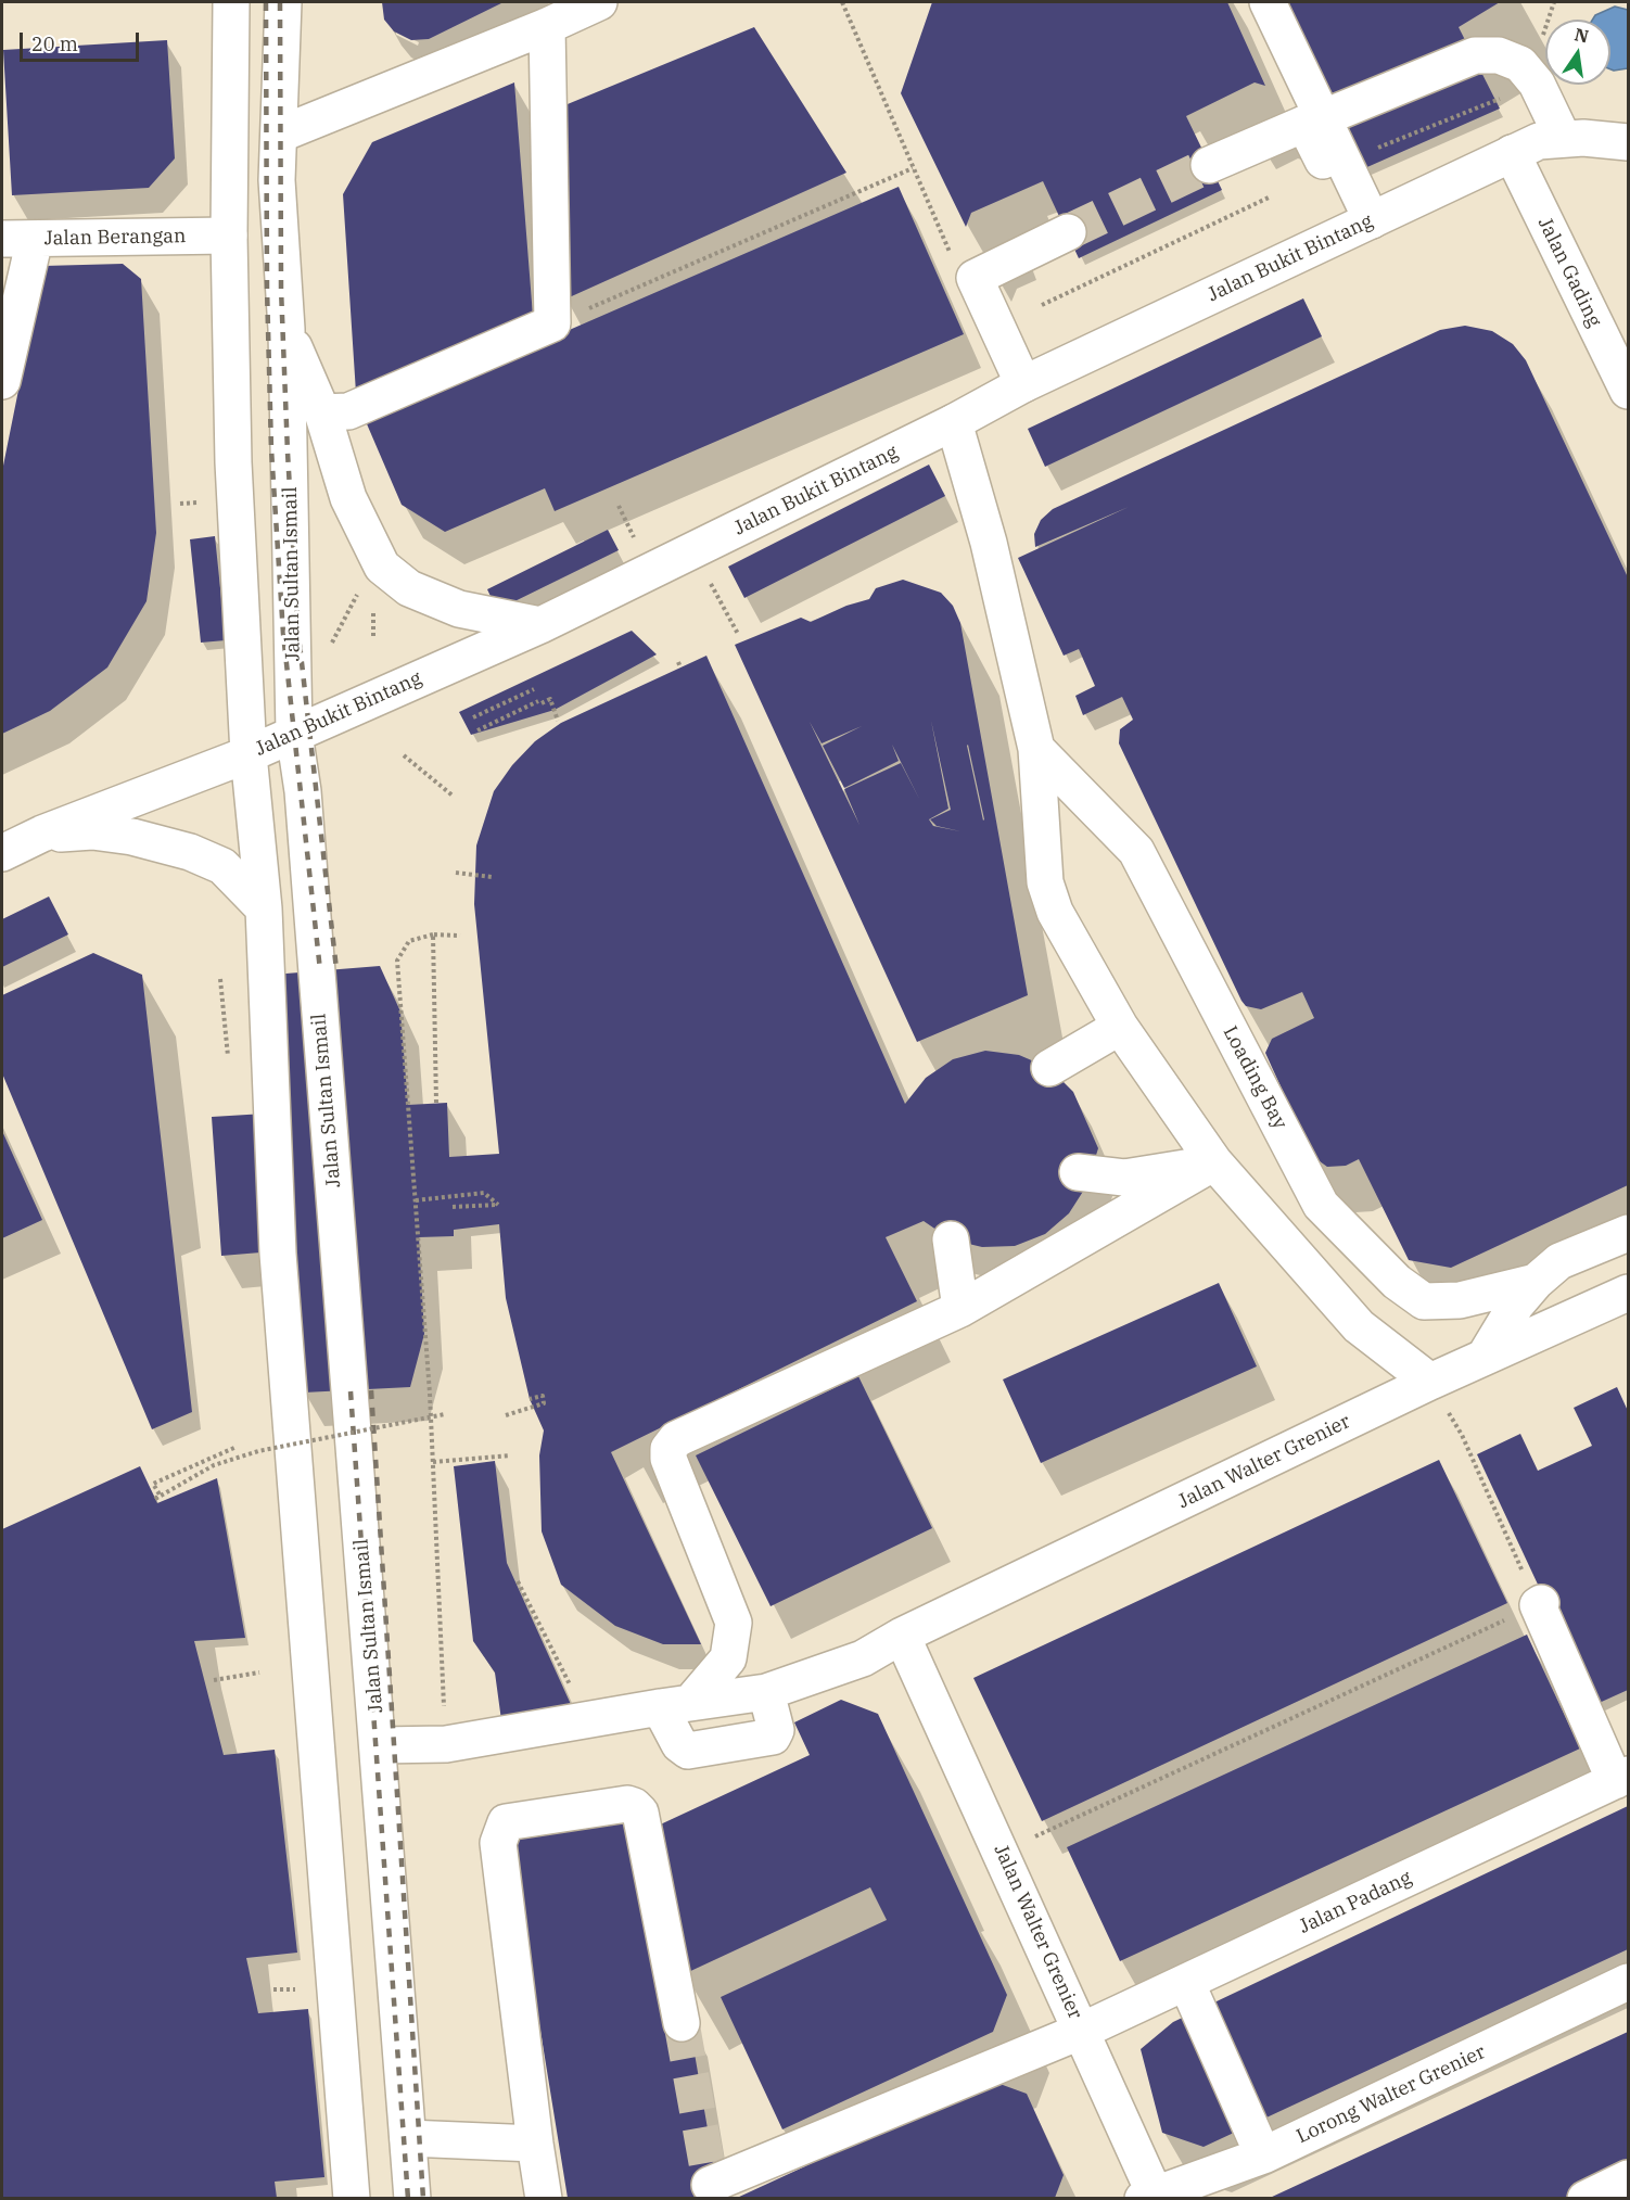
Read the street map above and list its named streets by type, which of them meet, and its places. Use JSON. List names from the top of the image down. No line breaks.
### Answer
{"streets":{"main road":["Jalan Berangan","Jalan Bukit Bintang","Jalan Gading","Jalan Sultan Ismail","Loading Bay","Jalan Walter Grenier","Jalan Padang","Lorong Walter Grenier"]},"crossings":[["Jalan Bukit Bintang","Jalan Gading"],["Jalan Bukit Bintang","Jalan Sultan Ismail"],["Jalan Sultan Ismail","Jalan Walter Grenier"],["Jalan Walter Grenier","Jalan Padang"],["Jalan Walter Grenier","Lorong Walter Grenier"]],"scale_bar":"20 m","north":"top"}
